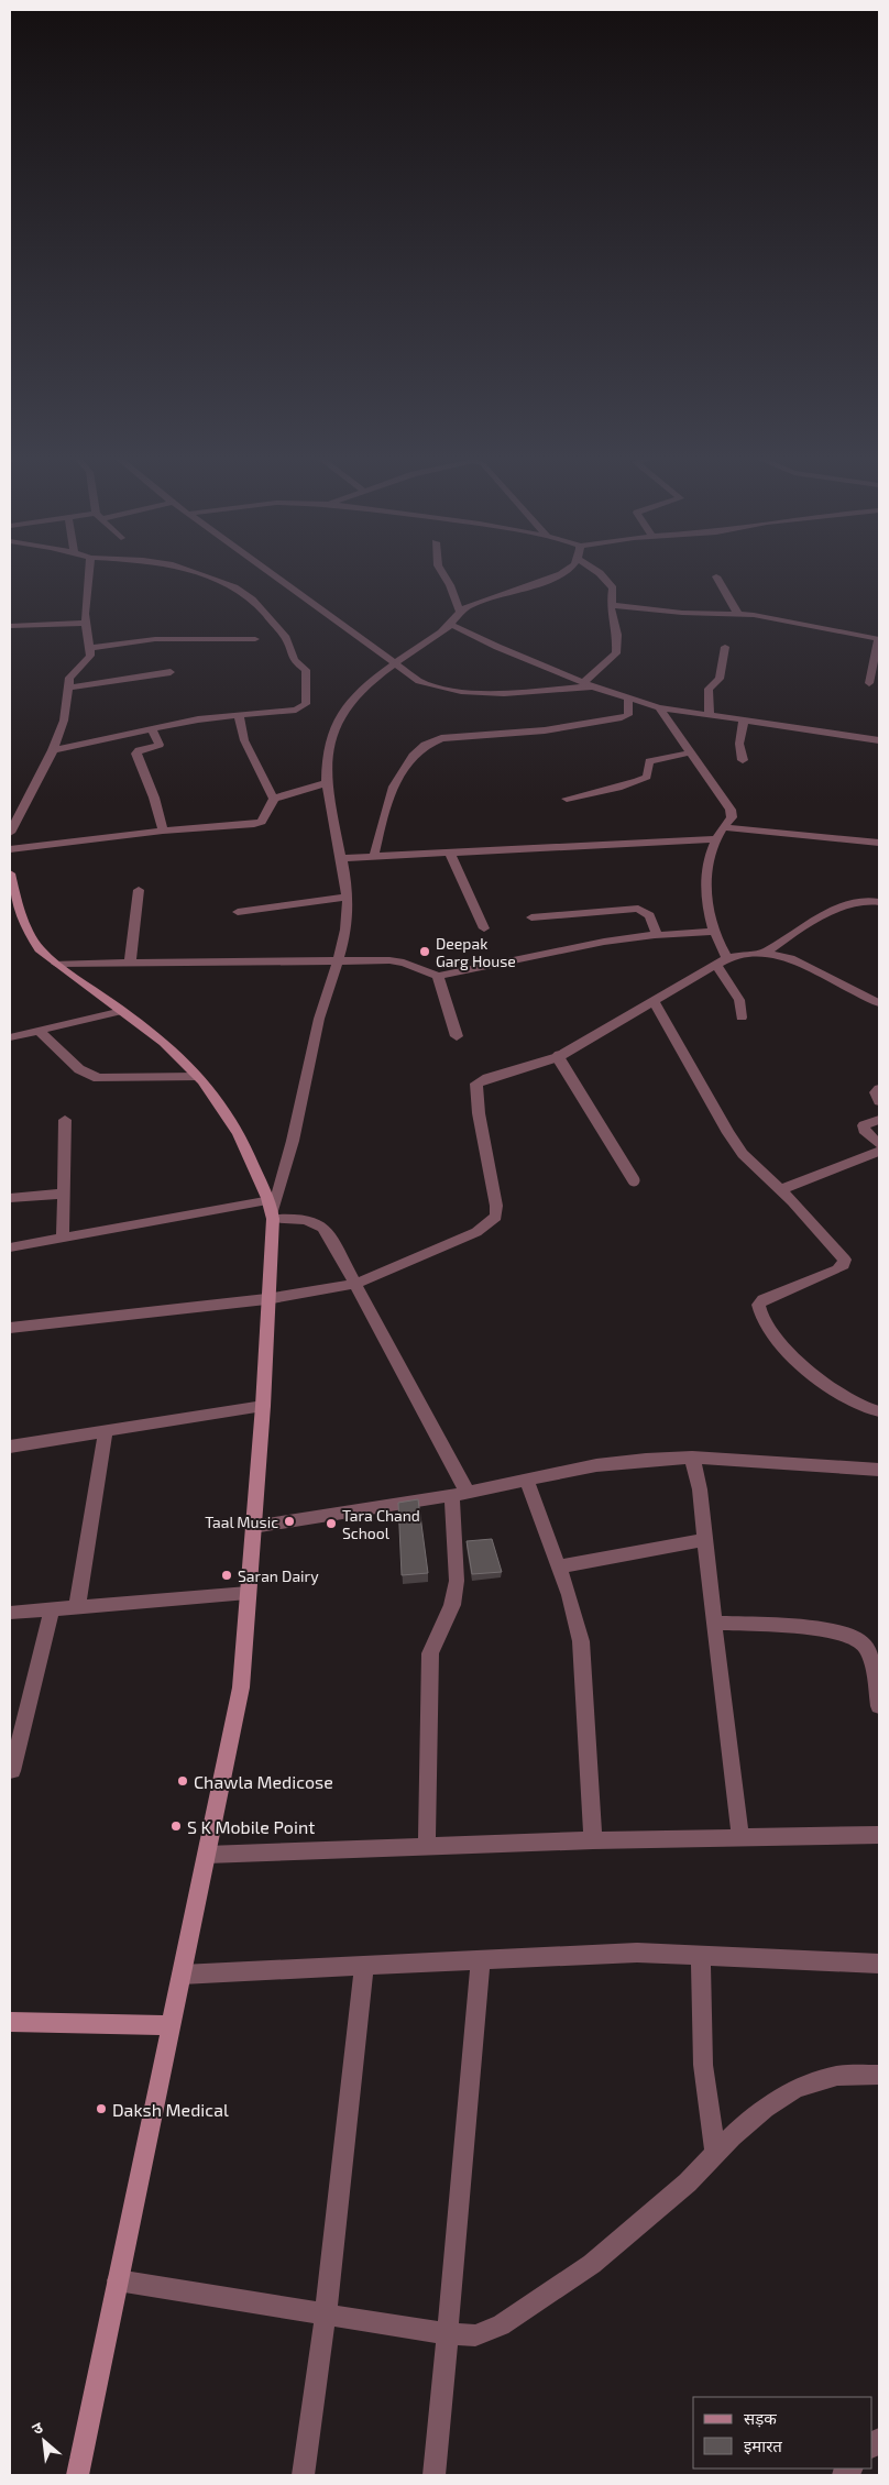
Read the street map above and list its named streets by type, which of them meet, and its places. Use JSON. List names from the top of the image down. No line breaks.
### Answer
{"places":["Deepak Garg House","Taal Music","Tara Chand School","Saran Dairy","Chawla Medicose","S K Mobile Point","Daksh Medical"],"legend":["सड़क","इमारत"],"north":"top left"}
